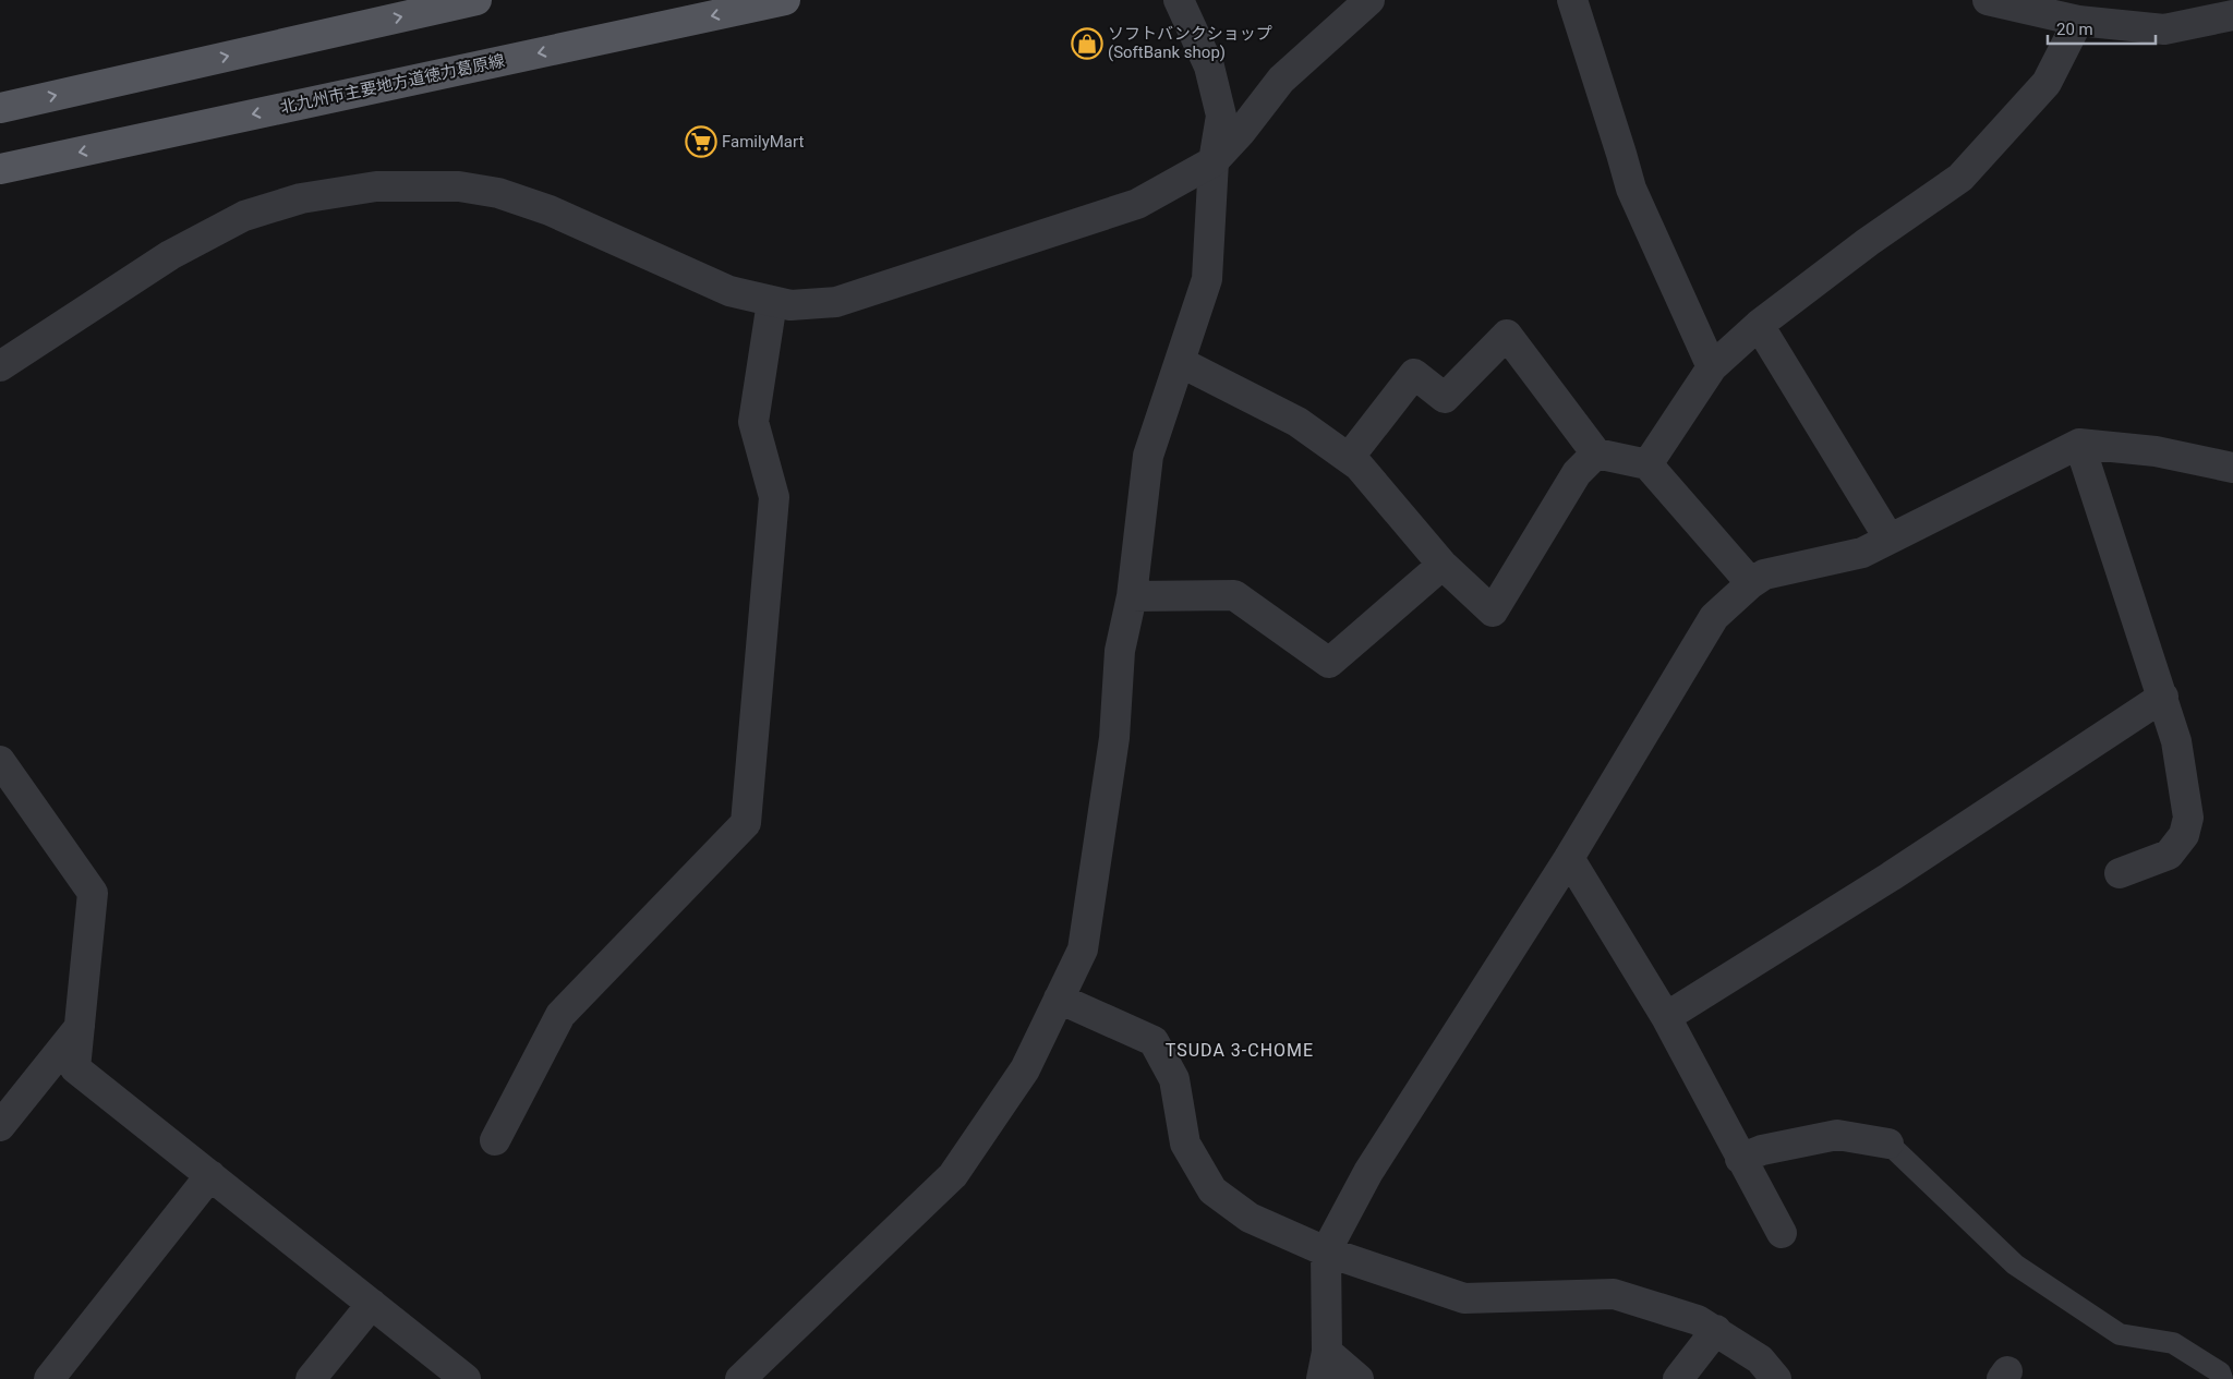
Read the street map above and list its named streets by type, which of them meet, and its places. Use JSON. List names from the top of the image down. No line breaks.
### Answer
{"streets":{"main road":["北九州市主要地方道徳力葛原線"]},"districts":["TSUDA 3-CHOME"],"places":{"shop":["ソフトバンクショップ (SoftBank shop)"],"supermarket":["FamilyMart"]},"scale_bar":"20 m"}
